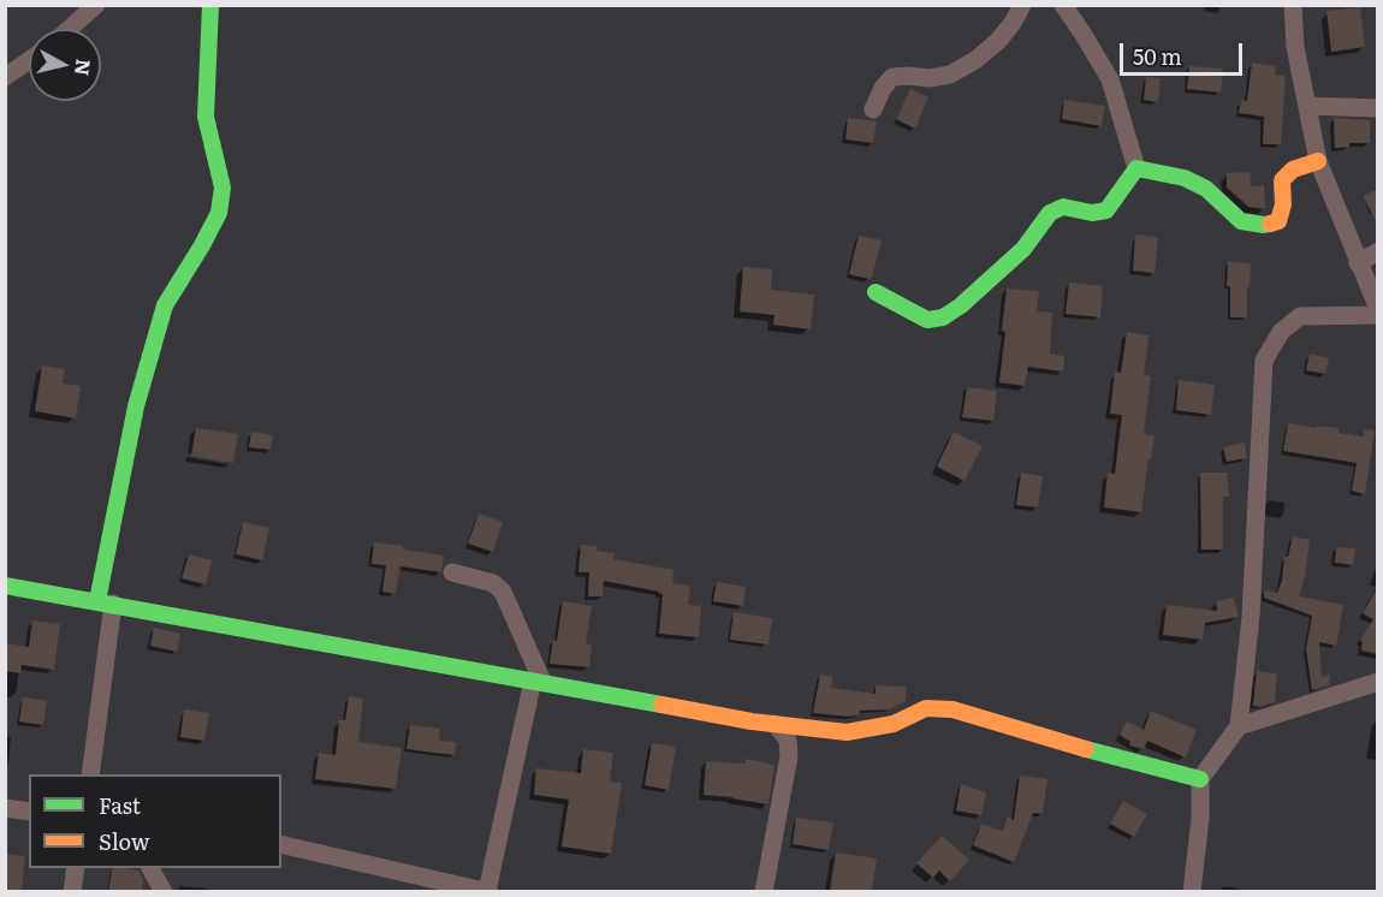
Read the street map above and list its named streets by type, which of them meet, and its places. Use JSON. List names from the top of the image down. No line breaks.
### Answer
{"legend":["Fast","Slow"],"scale_bar":"50 m","north":"right"}
